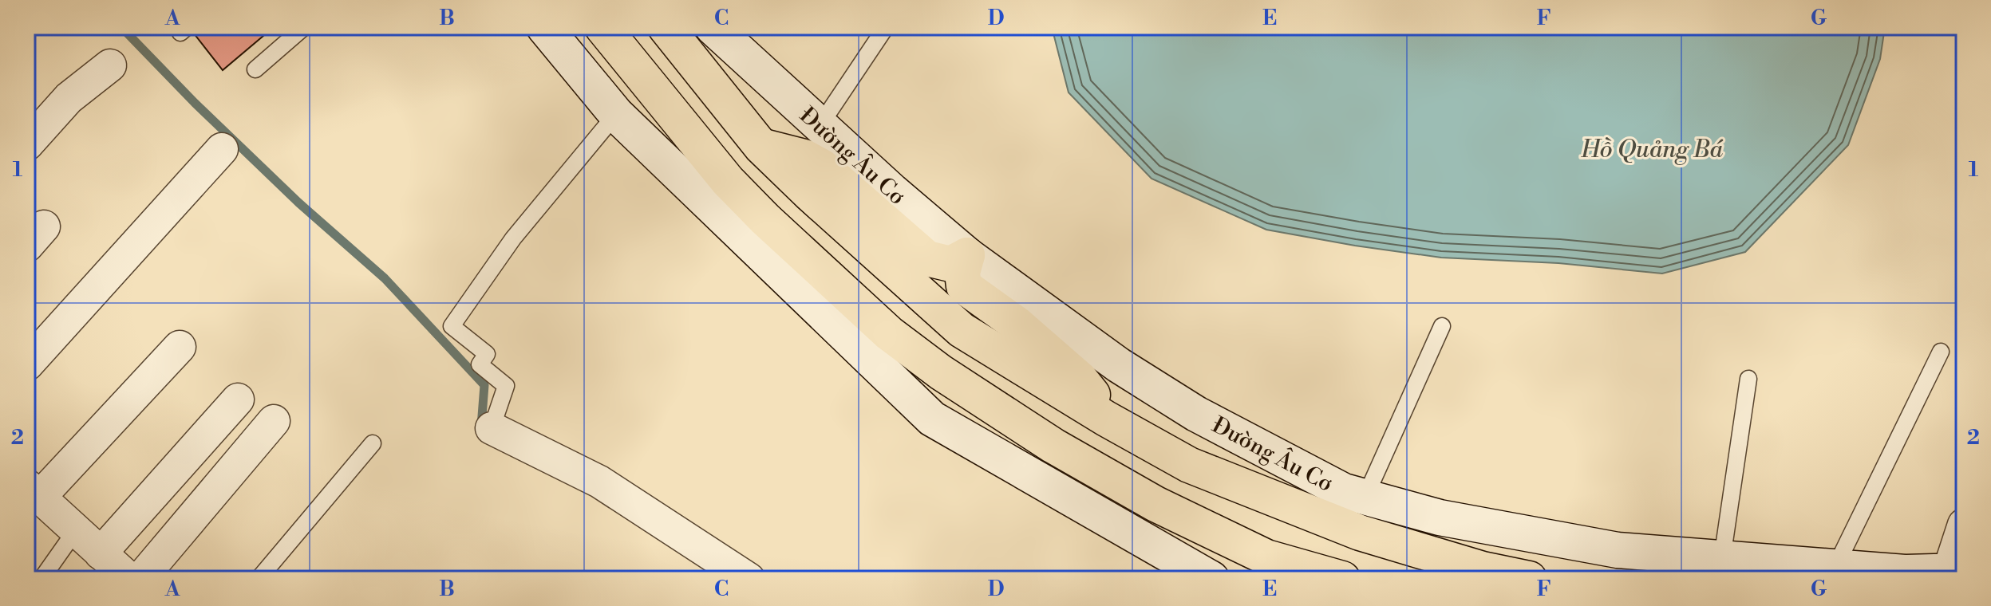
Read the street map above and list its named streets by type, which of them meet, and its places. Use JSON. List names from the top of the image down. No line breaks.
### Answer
{"streets":{"main road":["Đường Âu Cơ"]},"water":["Hồ Quảng Bá"],"grid":{"columns":["A","B","C","D","E","F","G"],"rows":["1","2"]}}
